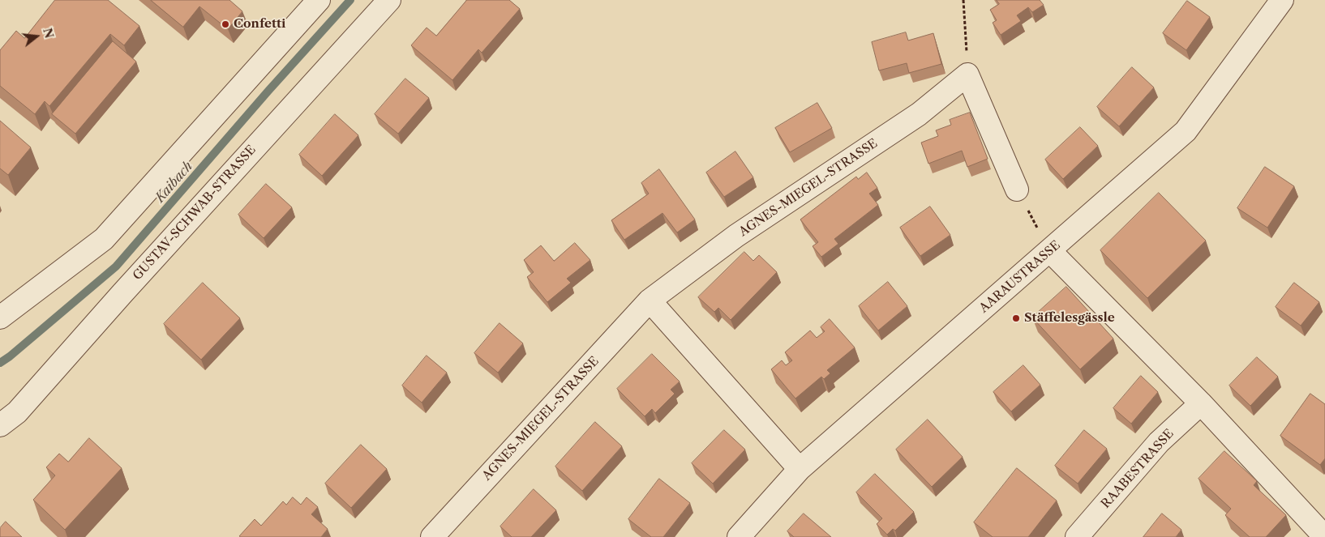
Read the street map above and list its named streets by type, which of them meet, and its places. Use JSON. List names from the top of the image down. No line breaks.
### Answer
{"streets":{"street":["AGNES-MIEGEL-STRASSE","GUSTAV-SCHWAB-STRASSE","AARAUSTRASSE","RAABESTRASSE"]},"water":["Kaibach"],"places":["Confetti","Stäffelesgässle"],"north":"right"}
